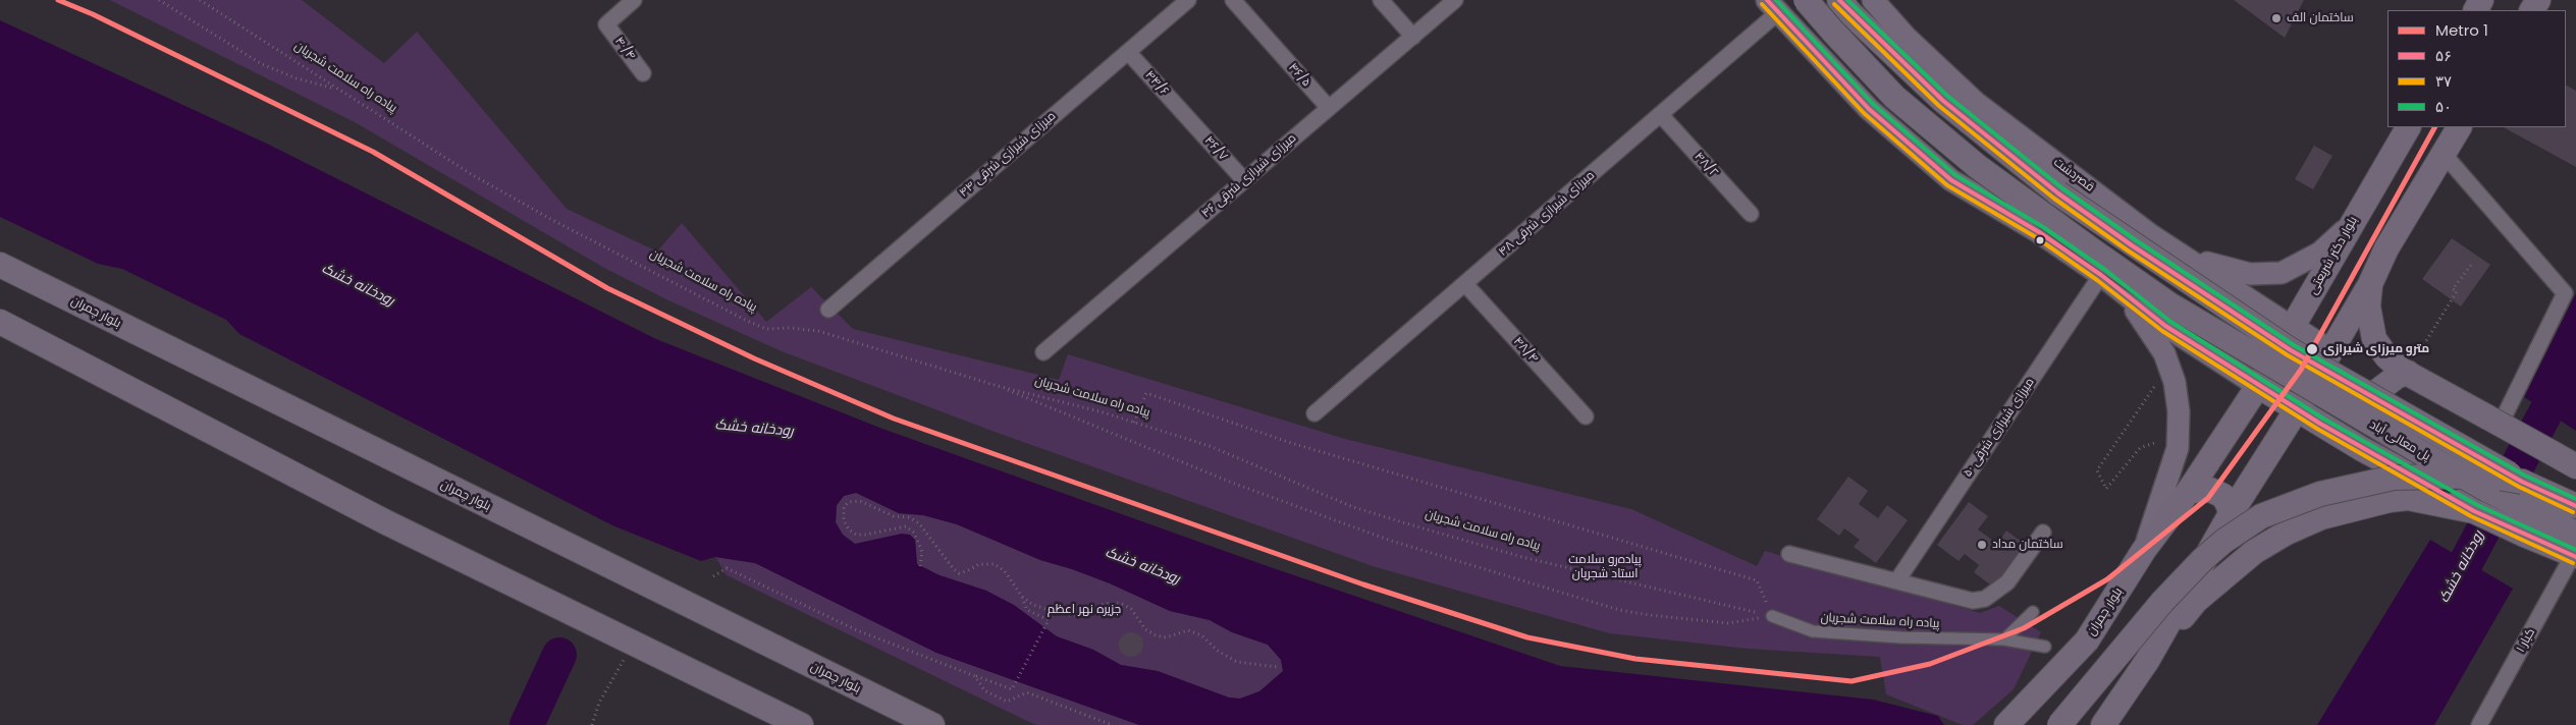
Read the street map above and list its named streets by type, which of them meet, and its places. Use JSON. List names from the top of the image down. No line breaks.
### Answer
{"streets":{"main road":["قصردشت","بلوار دکتر شریعتی","بلوار چمران","پل معالی آباد"],"street":["۴۰/۴","۴۶/۵","پیاده راه سلامت شجریان","۴۴/۶","۴۶/۷","۴۴ میرزای شیرازی شرقی","۴۸/۲","۴۶ میرزای شیرازی شرقی","۴۸ میرزای شیرازی شرقی","۴۸/۴","۵۰ میرزای شیرازی شرقی","۱ کبار"]},"crossings":[["۴۶/۵","۴۶ میرزای شیرازی شرقی"],["۴۴/۶","۴۶/۷"],["۴۴/۶","۴۴ میرزای شیرازی شرقی"],["۴۶/۷","۴۶ میرزای شیرازی شرقی"],["۴۸/۲","۴۸ میرزای شیرازی شرقی"],["قصردشت","بلوار دکتر شریعتی"],["۴۸ میرزای شیرازی شرقی","۴۸/۴"],["بلوار دکتر شریعتی","بلوار چمران"],["پل معالی آباد","۱ کبار"]],"water":["رودخانه خشک"],"parks":["پیاده‌رو سلامت استاد شجریان","جزیره نهر اعظم"],"places":["ساختمان الف","مترو میرزای شیرازی","ساختمان مداد"],"lines":["metro line 1","transit line ۵۶","transit line ۵۰","transit line ۳۷"],"legend":["Metro 1","۵۶","۳۷","۵۰"]}
